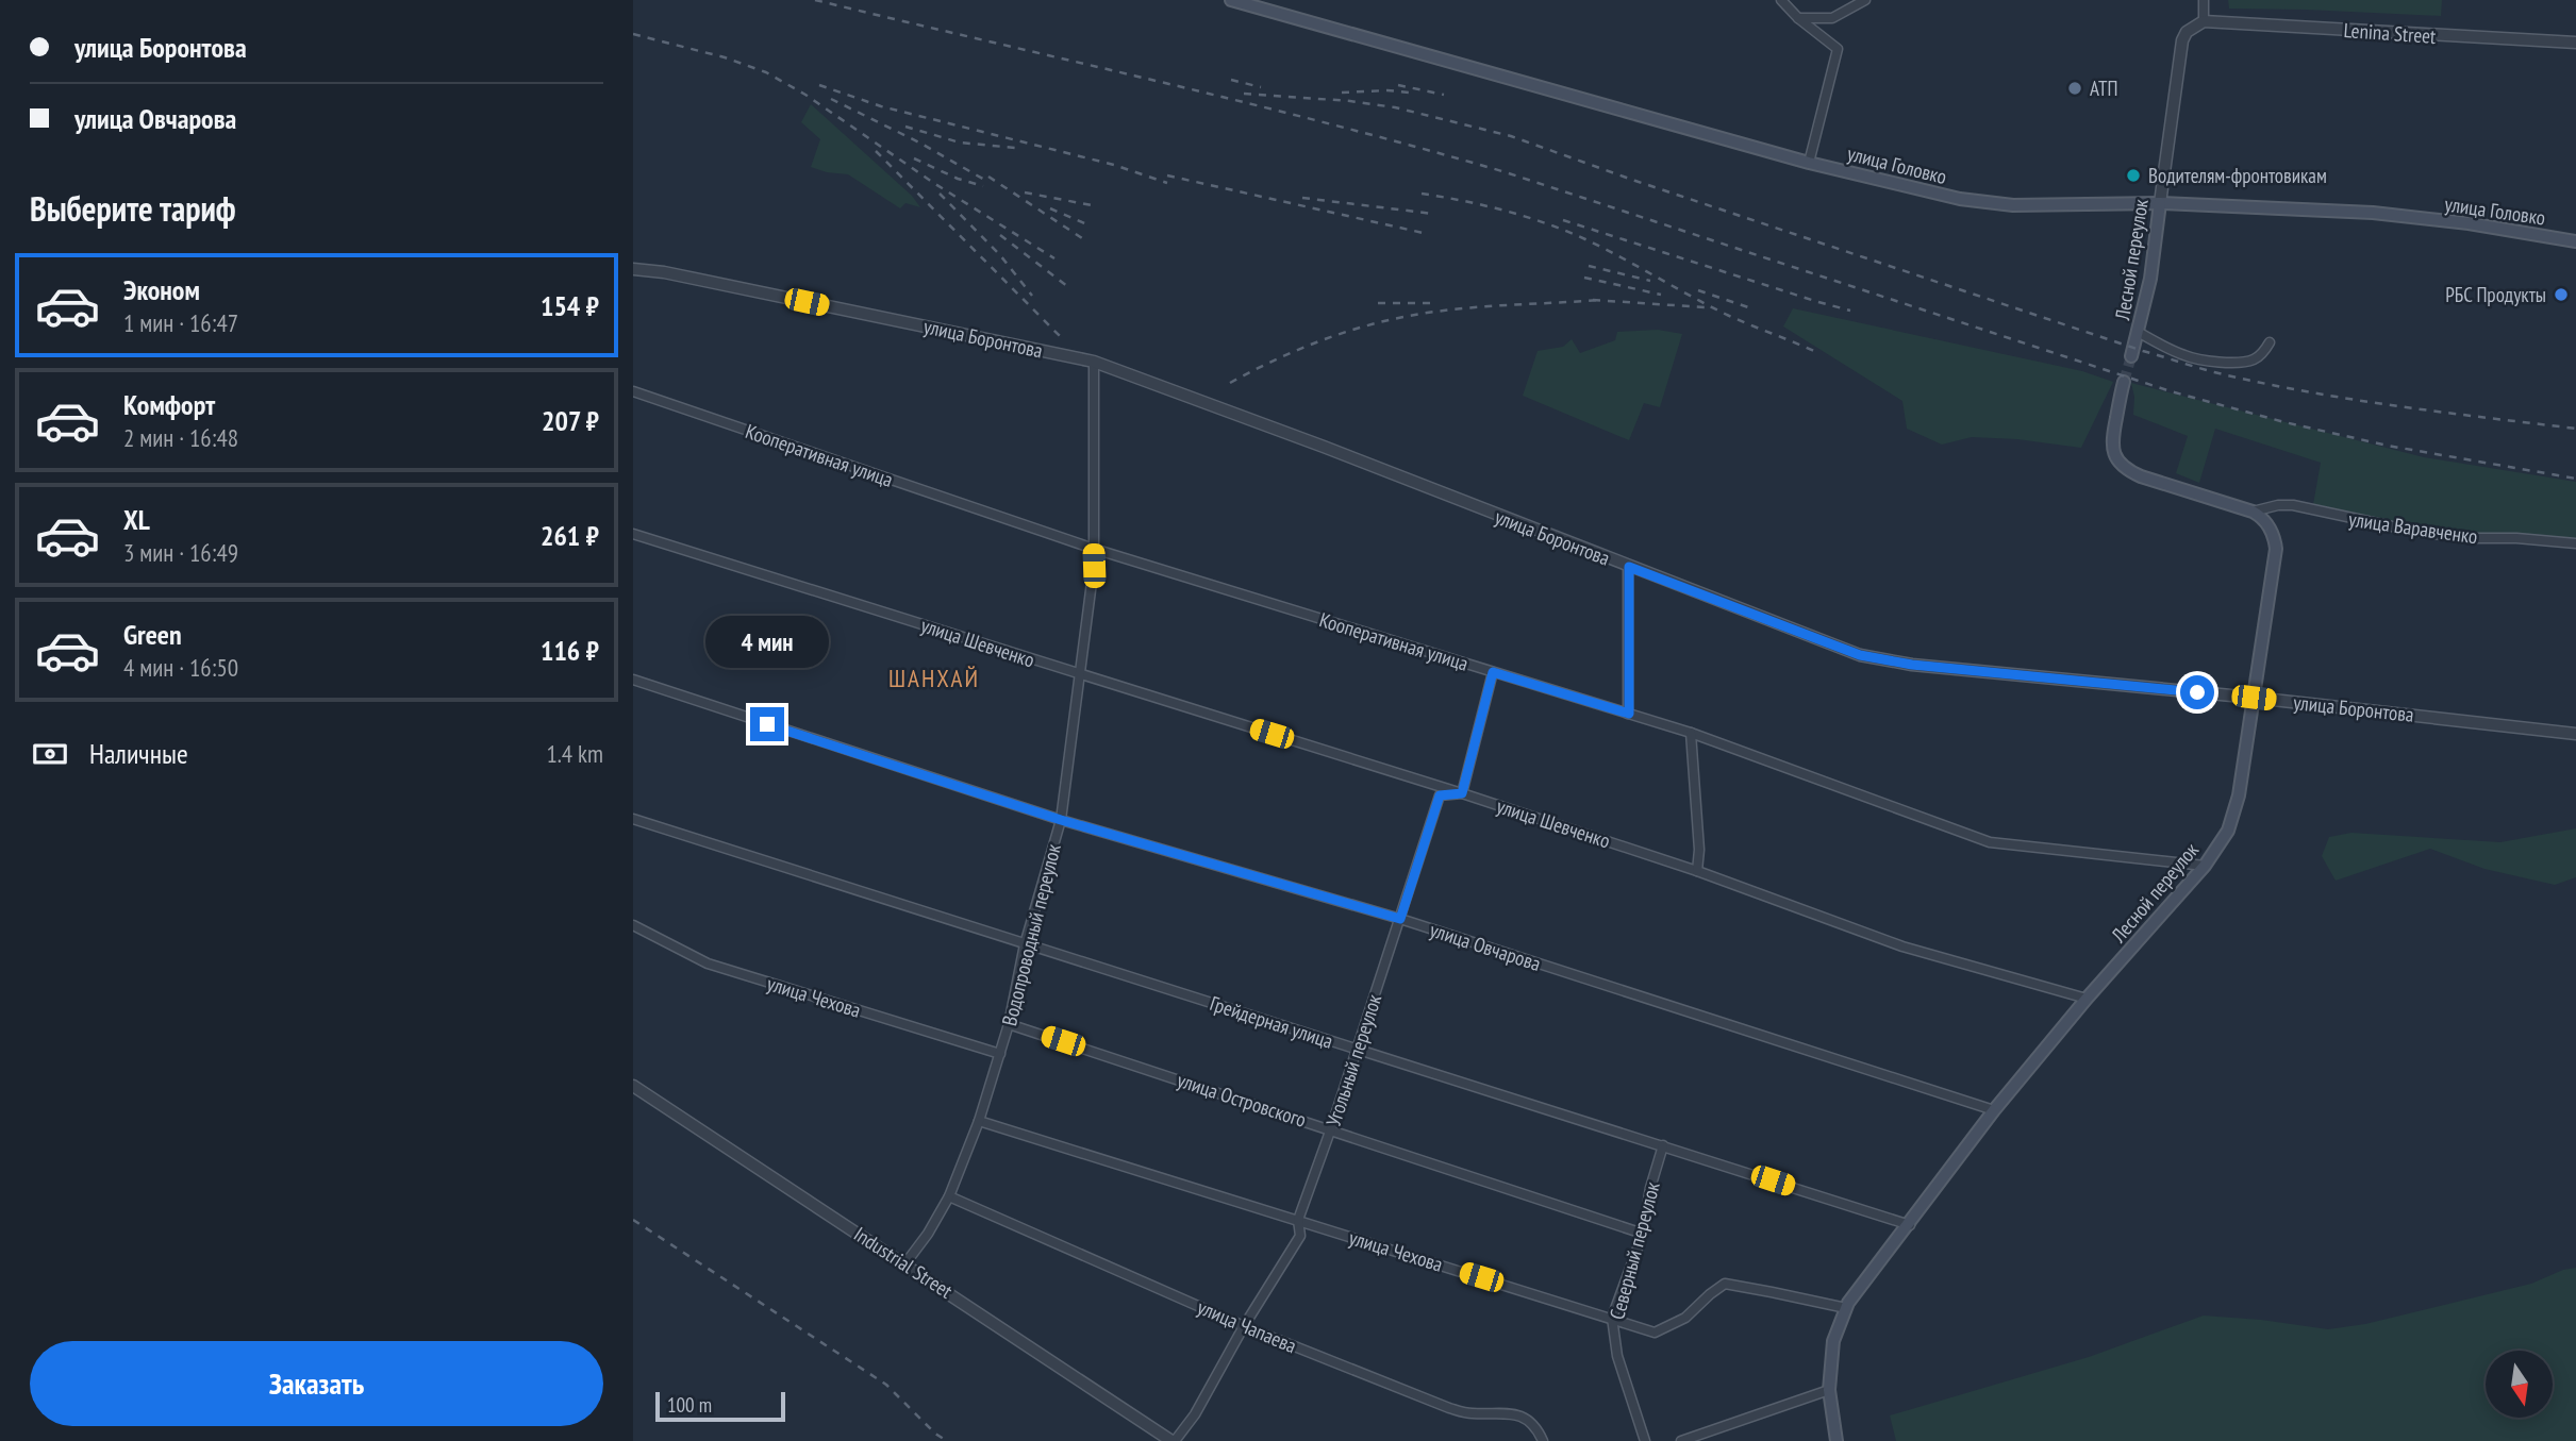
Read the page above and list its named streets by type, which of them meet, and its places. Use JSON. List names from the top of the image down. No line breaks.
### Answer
{"streets":{"main road":["улица Головко","Лесной переулок"],"street":["Lenina Street","улица Боронтова","Кооперативная улица","улица Варавченко","улица Шевченко","Водопроводный переулок","улица Овчарова","улица Чехова","Грейдерная улица","Угольный переулок","улица Островского","Северный переулок","Industrial Street","улица Чапаева"]},"crossings":[["Lenina Street","Лесной переулок"],["улица Головко","Лесной переулок"],["Лесной переулок","улица Боронтова"],["Лесной переулок","Кооперативная улица"],["Лесной переулок","улица Варавченко"],["Лесной переулок","улица Шевченко"],["Лесной переулок","улица Овчарова"],["Лесной переулок","улица Чехова"],["Лесной переулок","Грейдерная улица"],["улица Боронтова","Водопроводный переулок"],["Кооперативная улица","Водопроводный переулок"],["улица Шевченко","Водопроводный переулок"],["улица Шевченко","Угольный переулок"],["Водопроводный переулок","улица Овчарова"],["Водопроводный переулок","улица Чехова"],["Водопроводный переулок","Грейдерная улица"],["Водопроводный переулок","улица Островского"],["Водопроводный переулок","Industrial Street"],["Водопроводный переулок","улица Чапаева"],["улица Овчарова","Угольный переулок"],["улица Чехова","Угольный переулок"],["улица Чехова","Северный переулок"],["Грейдерная улица","Угольный переулок"],["Грейдерная улица","Северный переулок"],["Угольный переулок","улица Островского"],["Угольный переулок","Industrial Street"],["Угольный переулок","улица Чапаева"],["улица Островского","Северный переулок"]],"districts":["ШАНХАЙ"],"places":["АТП","Водителям-фронтовикам","РБС Продукты"],"scale_bar":"100 m","north":"bottom","page":{"banner":["улица Боронтова","улица Овчарова"],"heading":"Выберите тариф","list":[{"name":"Эконом","note":"1 мин · 16:47","value":"154 ₽"},{"name":"Комфорт","note":"2 мин · 16:48","value":"207 ₽"},{"name":"XL","note":"3 мин · 16:49","value":"261 ₽"},{"name":"Green","note":"4 мин · 16:50","value":"116 ₽"}],"bubble":"4 мин","pay":["Наличные","1.4 km"],"buttons":"Заказать","scale":"100 m"}}
